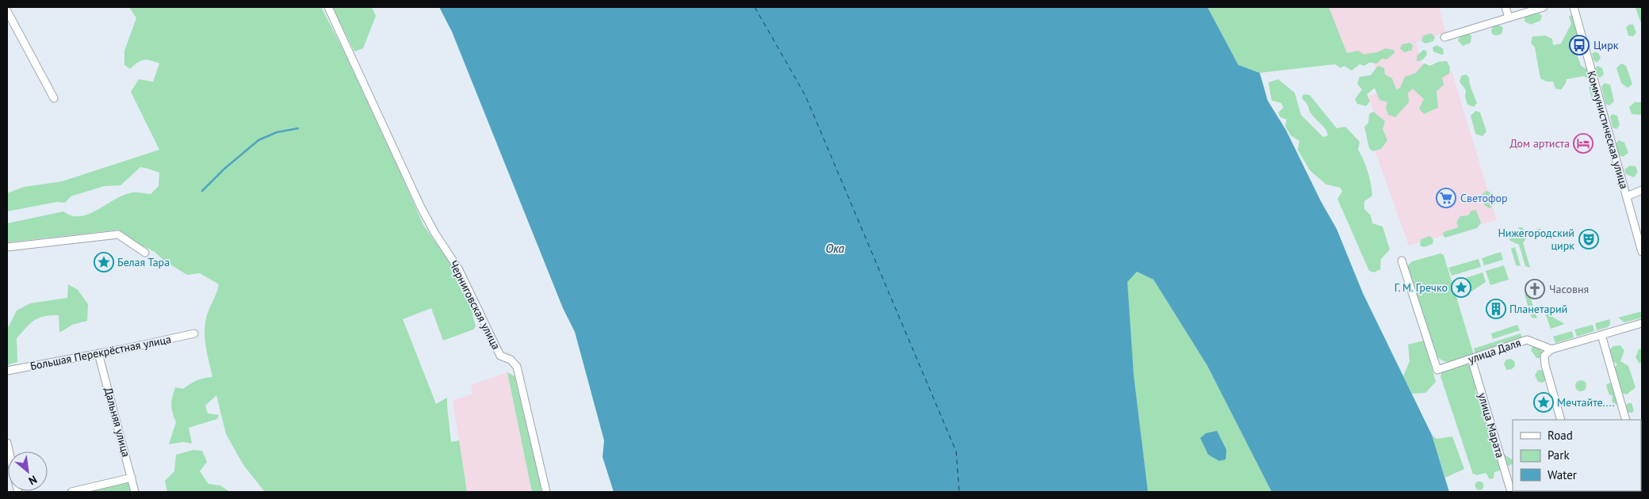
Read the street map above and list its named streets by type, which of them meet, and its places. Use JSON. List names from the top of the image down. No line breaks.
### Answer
{"streets":{"street":["Коммунистическая улица","Черниговская улица","улица Даля","Большая Перекрёстная улица","Дальняя улица","улица Марата"]},"crossings":[["улица Даля","улица Марата"],["Большая Перекрёстная улица","Дальняя улица"]],"water":["Ока"],"places":{"bus stop":["Цирк"],"hotel":["Дом артиста"],"supermarket":["Светофор"],"theatre":["Нижегородский цирк"],"place":["Белая Тара","Г. М. Гречко","Мечтайте...."],"church":["Часовня"],"building":["Планетарий"]},"legend":["Road","Park","Water"],"north":"bottom right"}
